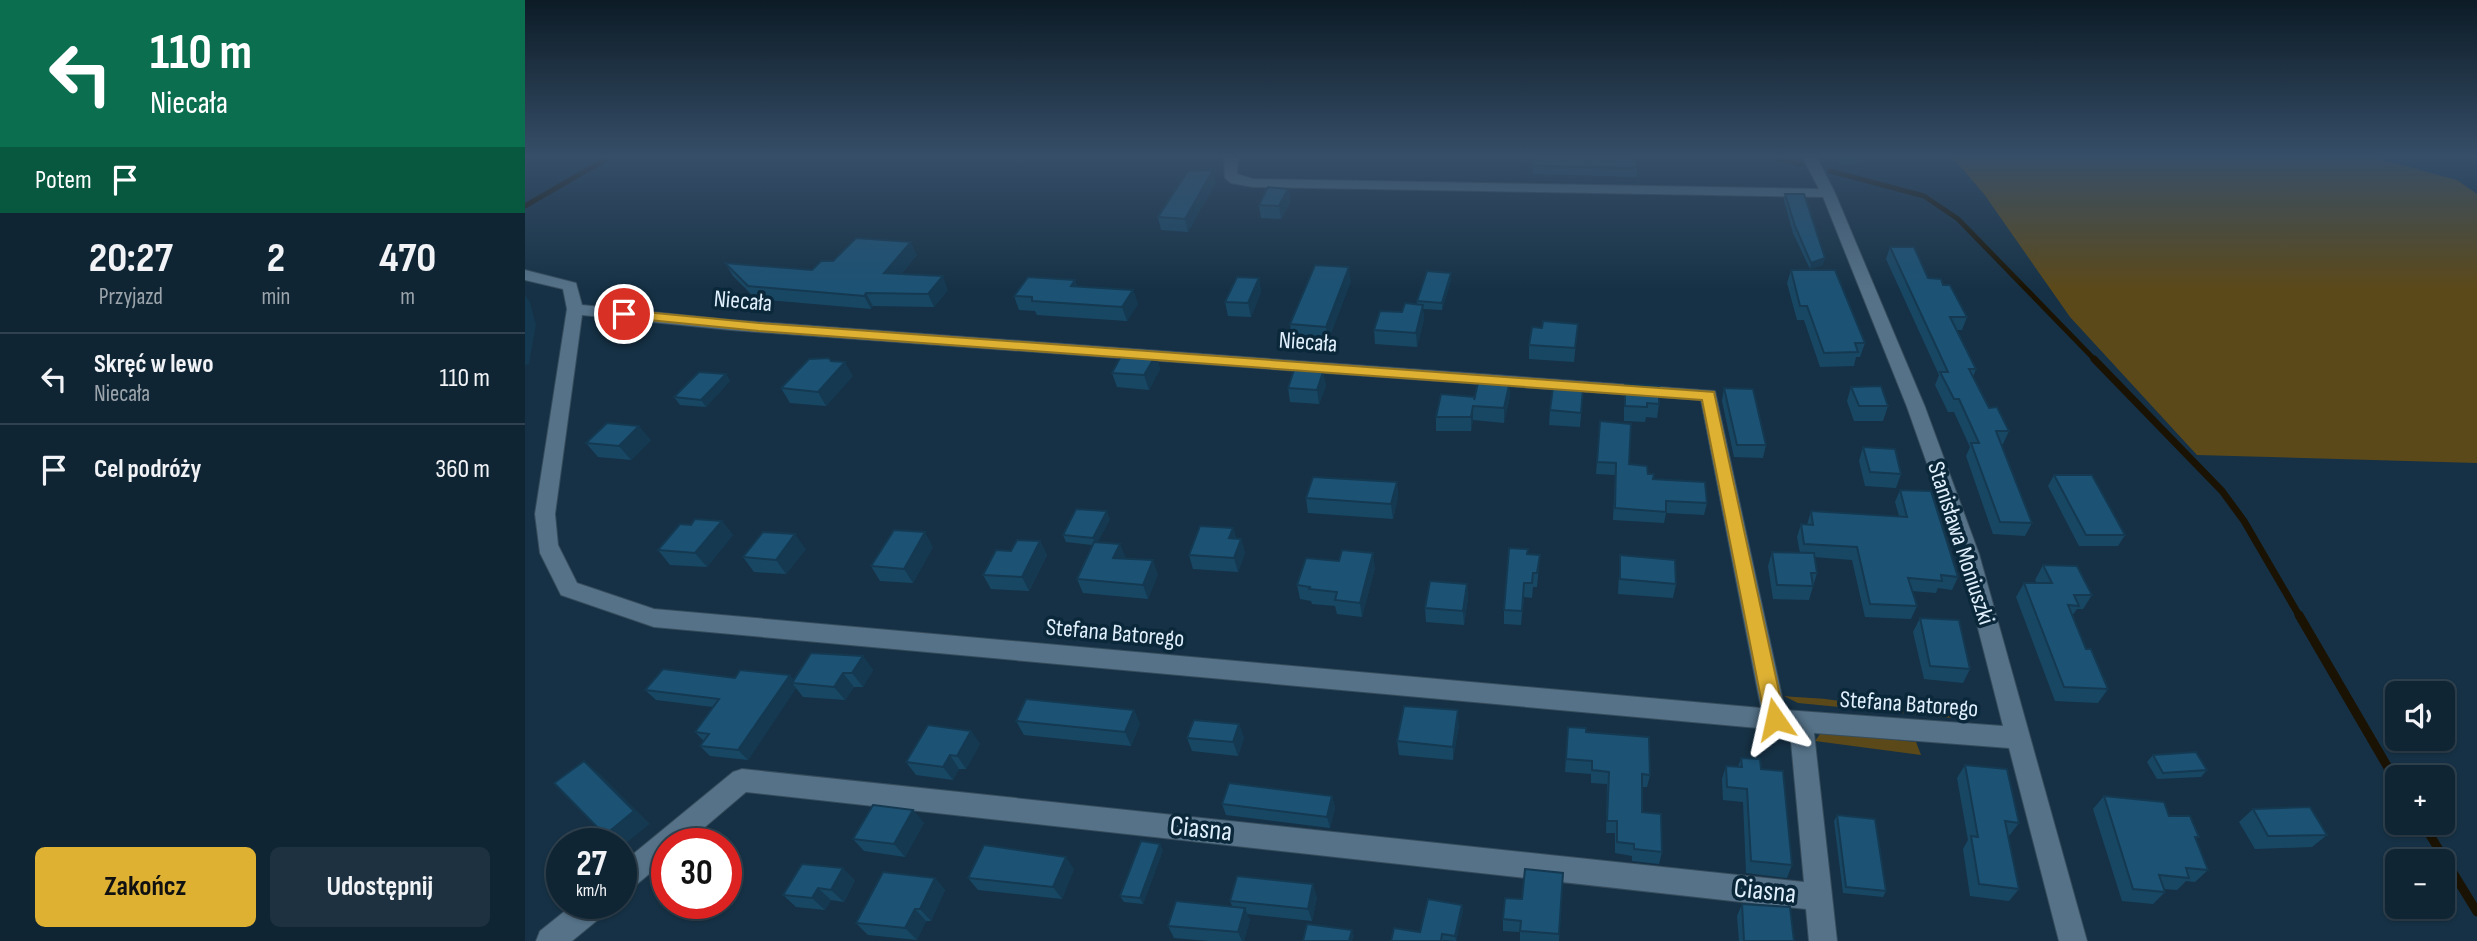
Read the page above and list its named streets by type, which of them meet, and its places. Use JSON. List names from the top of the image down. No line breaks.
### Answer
{"streets":{"street":["Niecała","Stanisława Moniuszki","Stefana Batorego","Ciasna"]},"crossings":[["Niecała","Stefana Batorego"],["Stanisława Moniuszki","Stefana Batorego"],["Stefana Batorego","Ciasna"]],"page":{"turn":["110 m","Niecała"],"then":"Potem","eta":["20:27","Przyjazd","2","min","470","m"],"list":[{"name":"Skręć w lewo","note":"Niecała","value":"110 m"},{"name":"Cel podróży","value":"360 m"}],"map_buttons":["+","−"],"speed":"27 km/h","limit":"30","buttons":["Zakończ","Udostępnij"]}}
